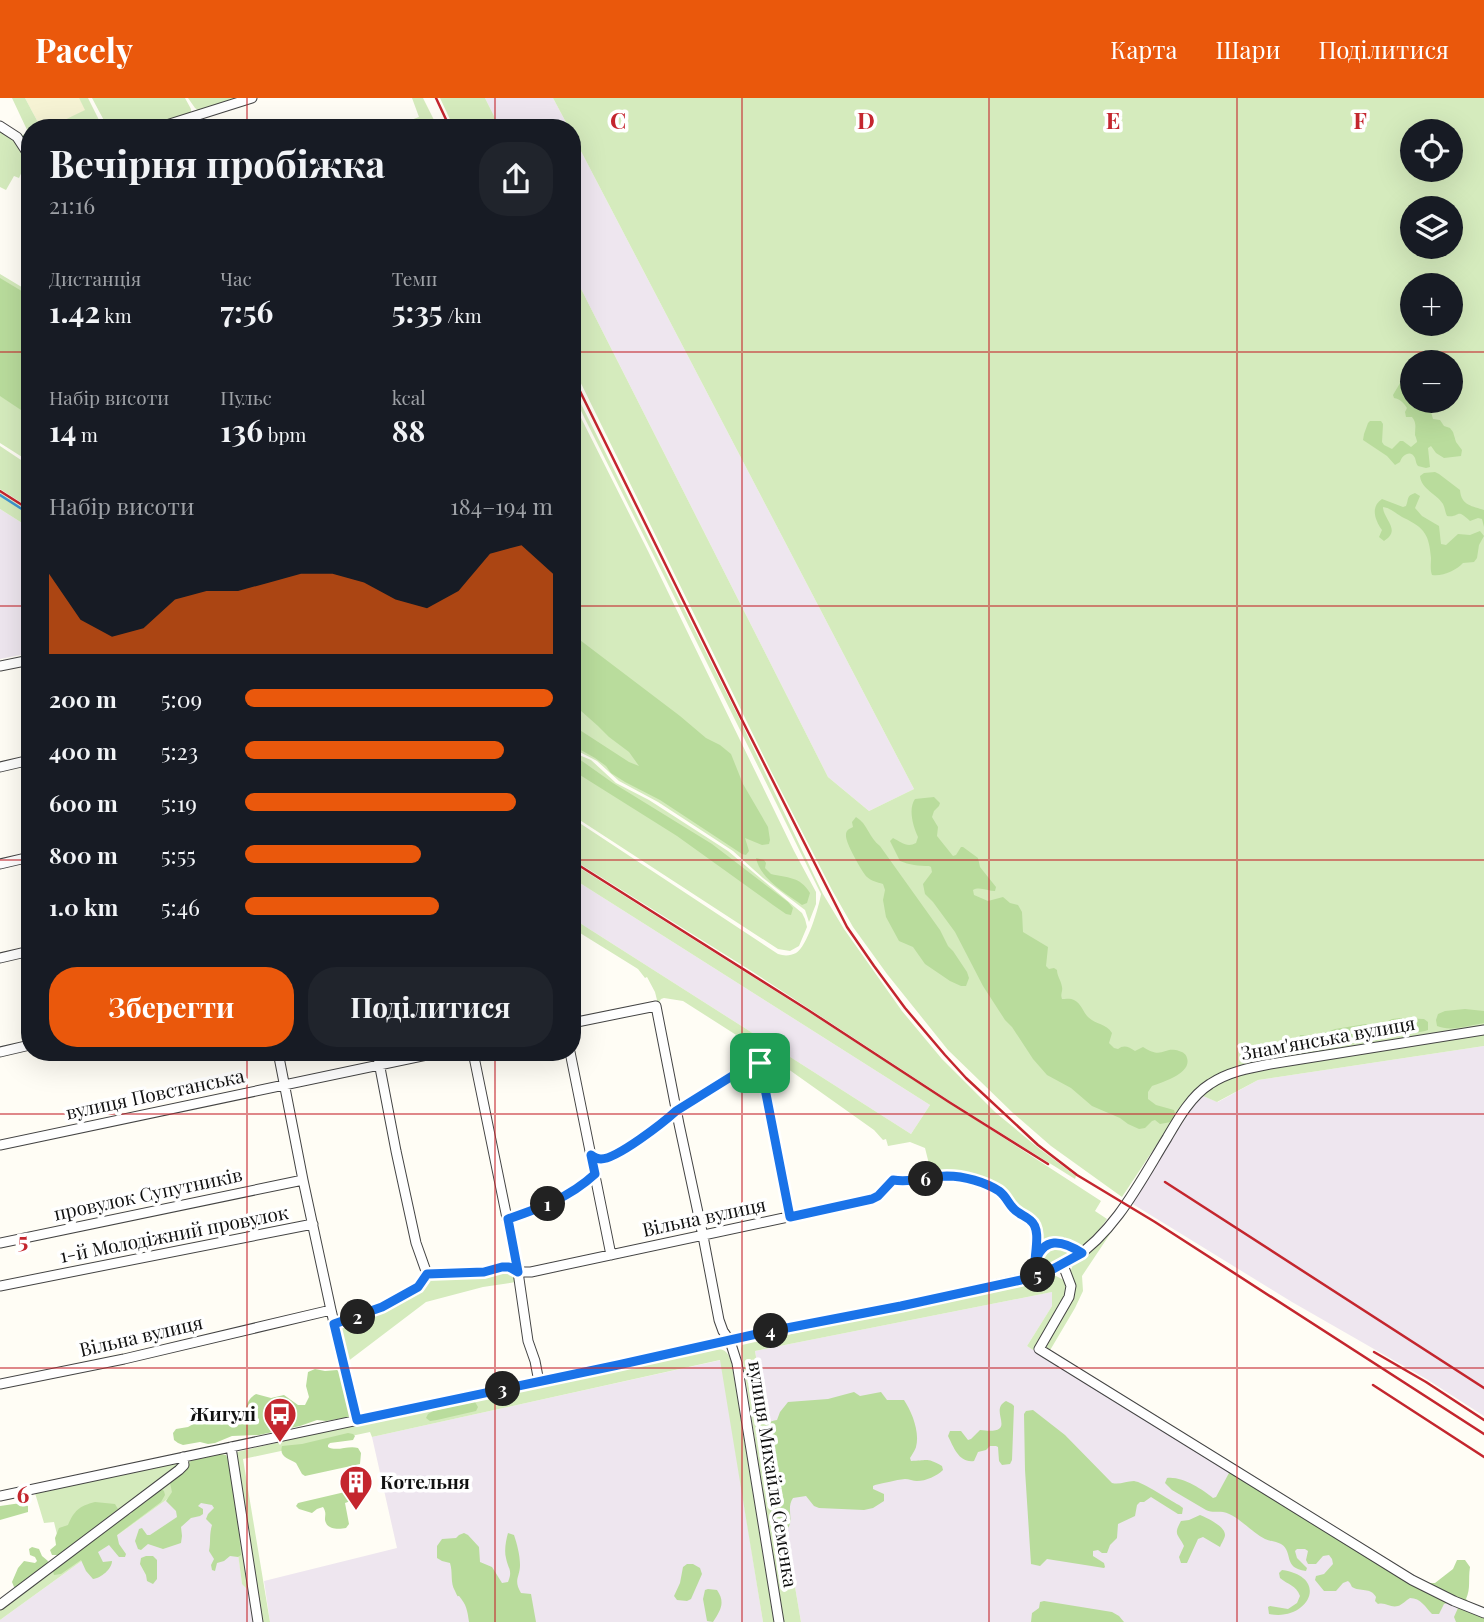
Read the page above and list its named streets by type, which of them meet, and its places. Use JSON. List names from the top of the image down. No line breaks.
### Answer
{"streets":{"street":["Знам'янська вулиця","вулиця Повстанська","провулок Супутників","Вільна вулиця","1-й Молодіжний провулок","вулиця Михайла Семенка"]},"crossings":[["Знам'янська вулиця","Вільна вулиця"],["Знам'янська вулиця","вулиця Михайла Семенка"],["Вільна вулиця","вулиця Михайла Семенка"]],"places":{"bus stop":["Жигулі"],"building":["Котельня"]},"page":{"header":"Pacely","nav":["Карта","Шари","Поділитися"],"map_buttons":["+","−"],"heading":["Вечірня пробіжка","21:16"],"stats":[["Дистанція","1.42 km"],["Час","7:56"],["Темп","5:35 /km"],["Набір висоти","14 m"],["Пульс","136 bpm"],["kcal","88"]],"chart":["Набір висоти","184–194 m"],"list":[{"name":"200 m","note":"5:09"},{"name":"400 m","note":"5:23"},{"name":"600 m","note":"5:19"},{"name":"800 m","note":"5:55"},{"name":"1.0 km","note":"5:46"}],"buttons":["Зберегти","Поділитися"],"pins":["6","1","5","2","4","3"]},"grid":{"columns":["C","D","E","F"],"rows":["5","6"]}}
